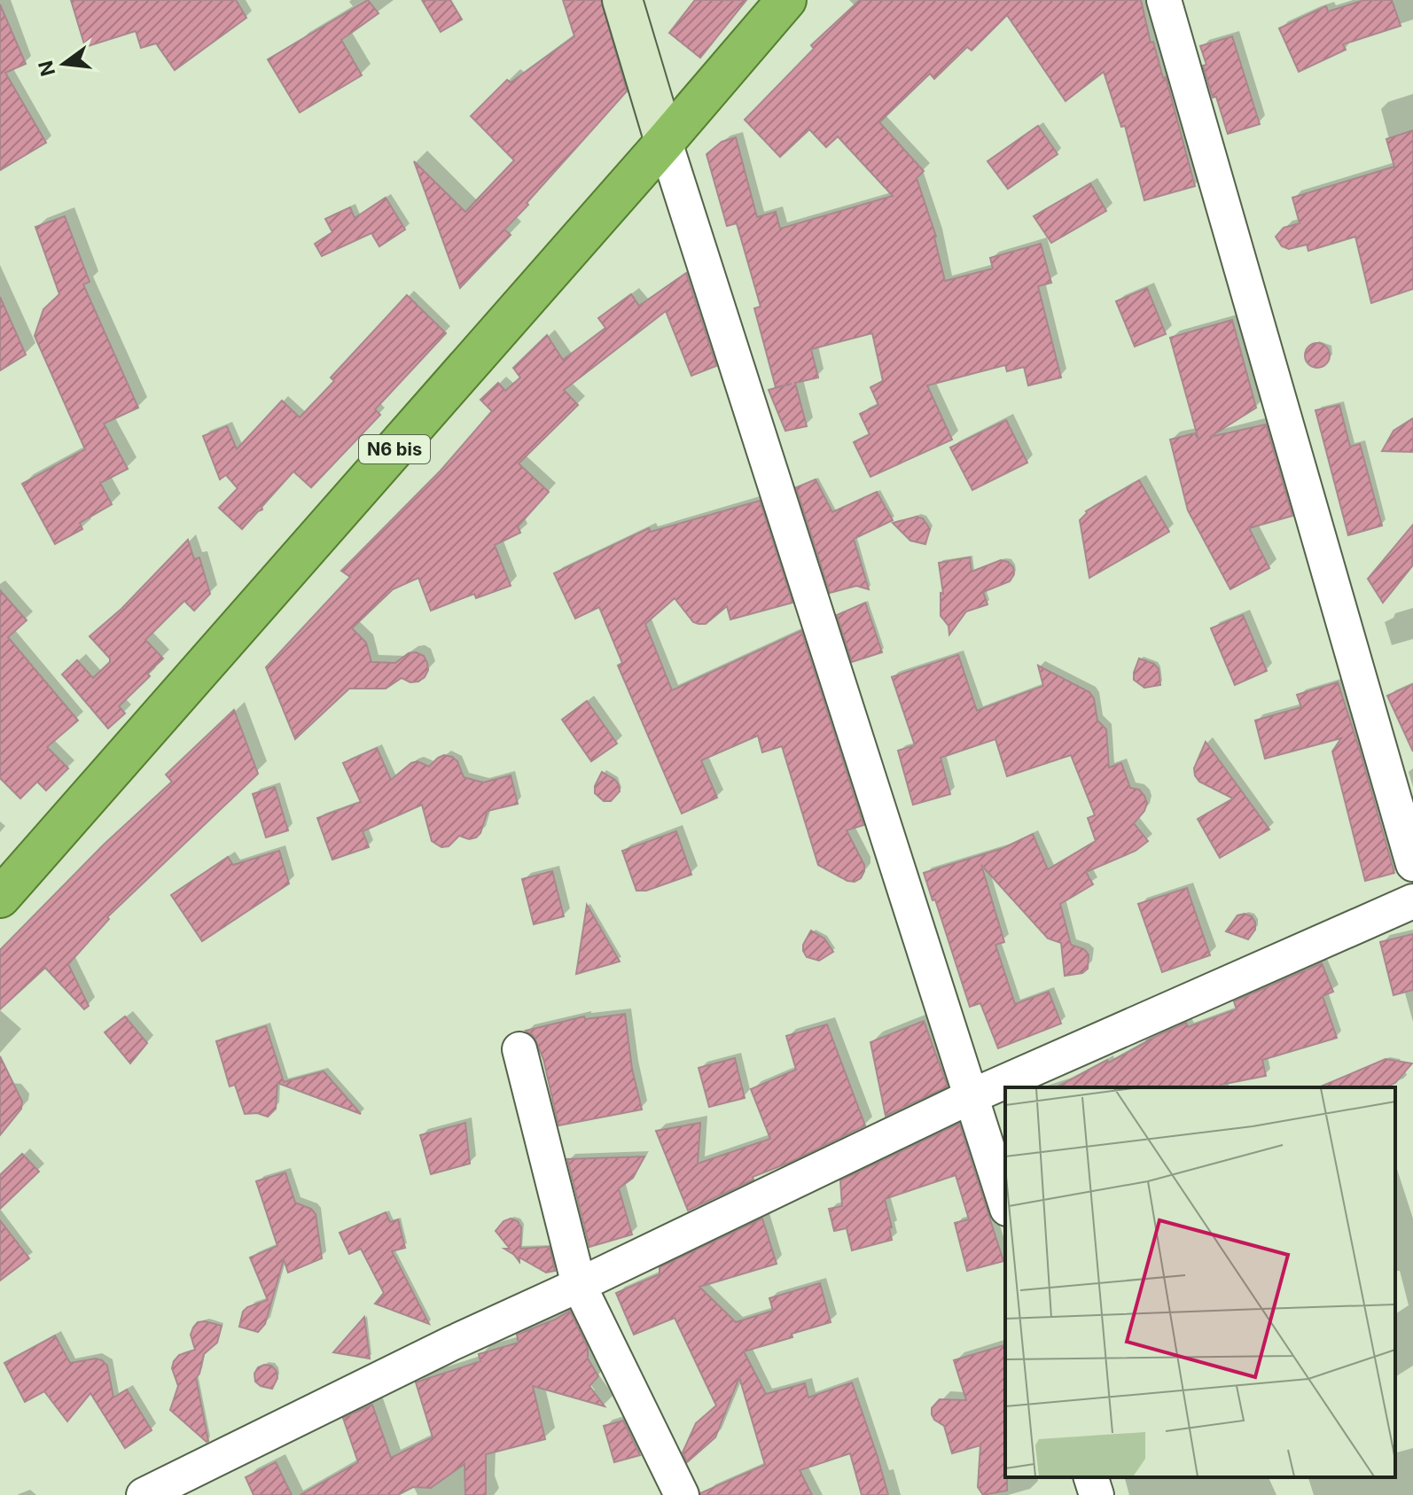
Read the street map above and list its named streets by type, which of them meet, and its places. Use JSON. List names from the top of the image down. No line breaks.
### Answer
{"streets":{"highway":["N6 bis"]},"north":"left"}
